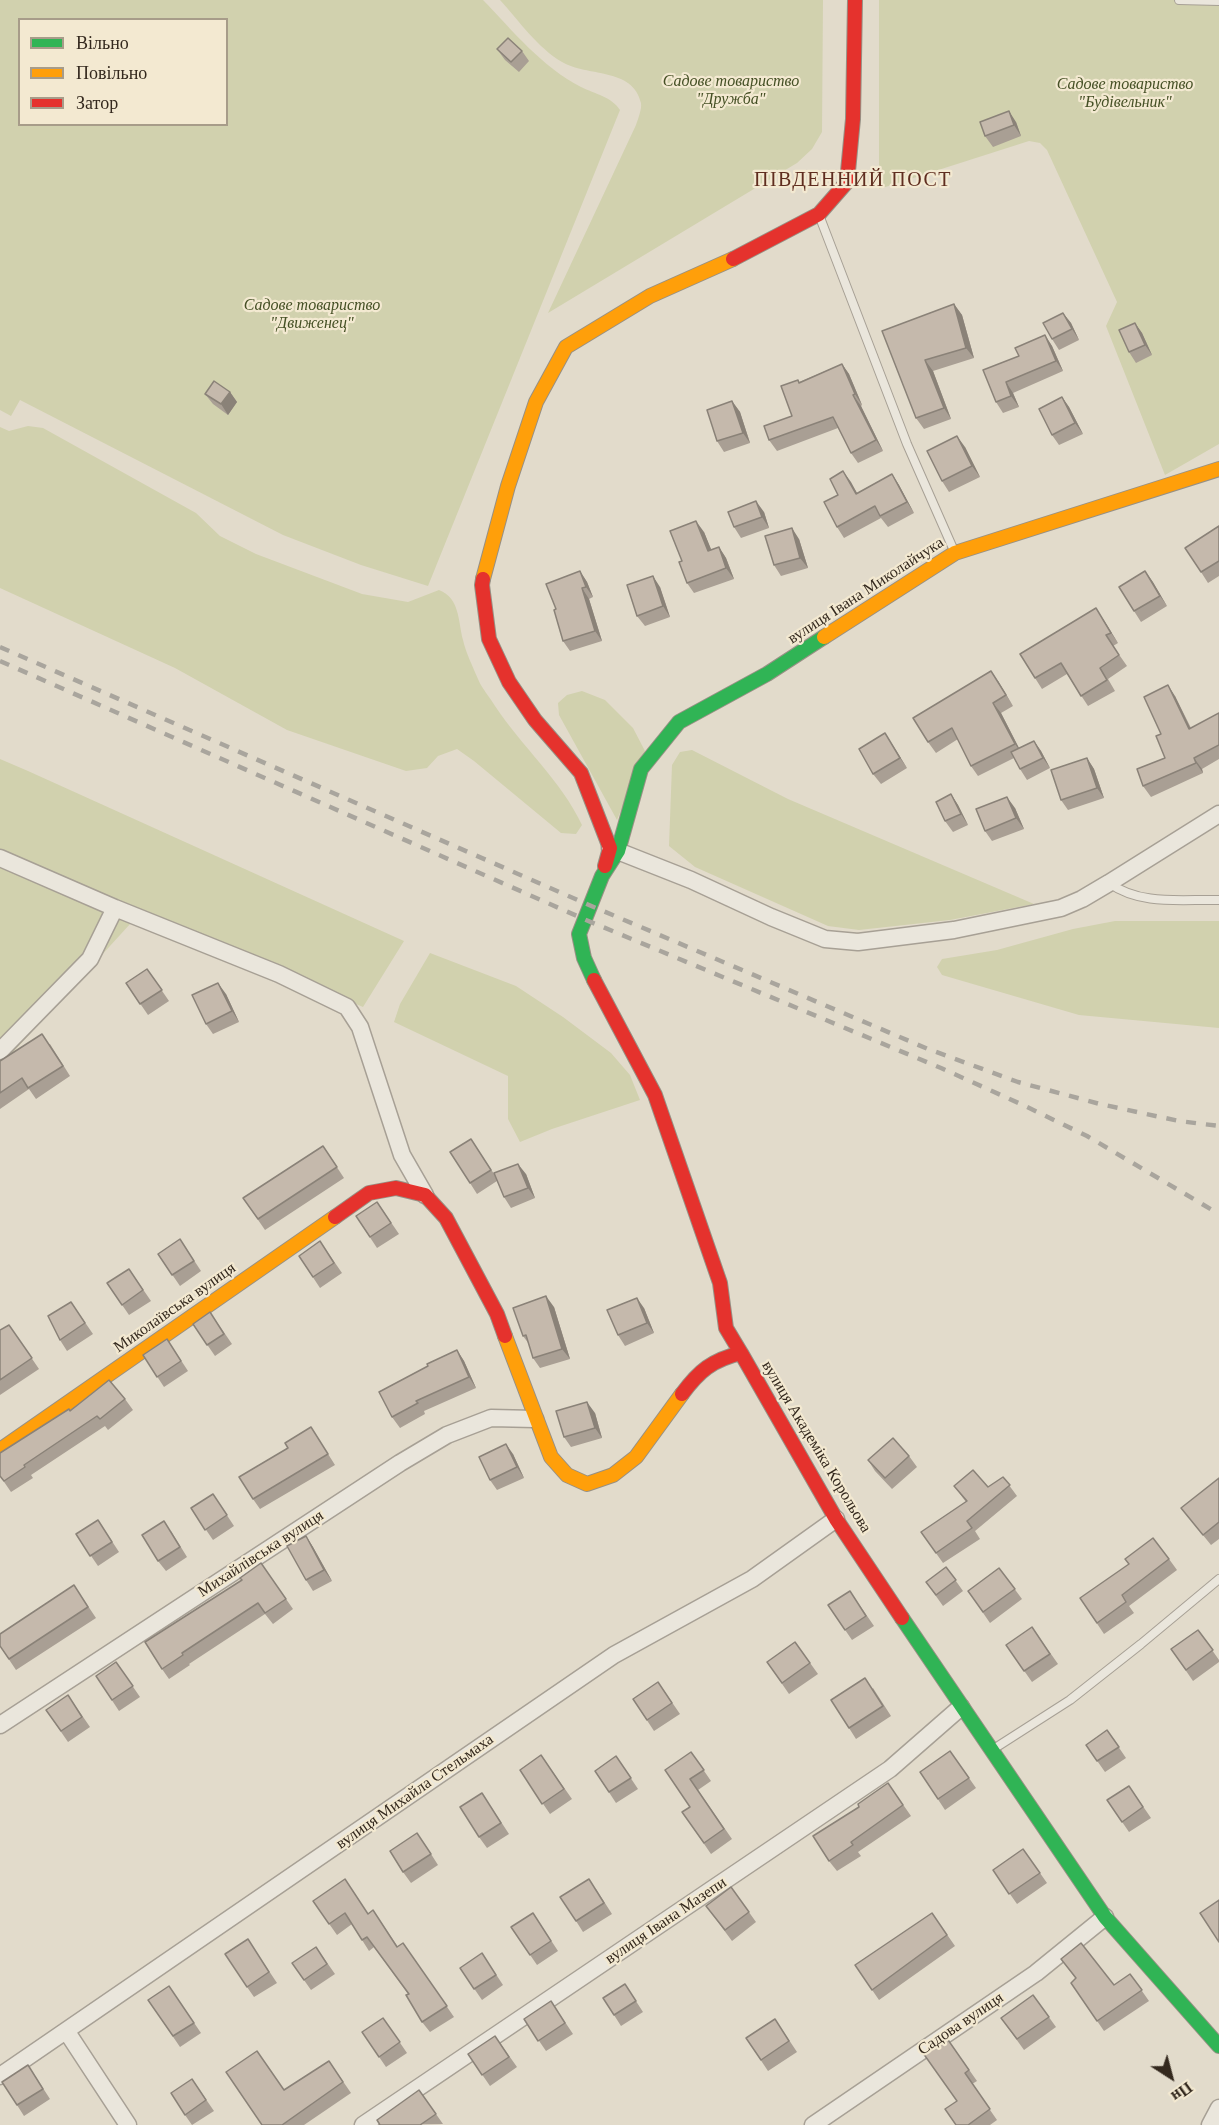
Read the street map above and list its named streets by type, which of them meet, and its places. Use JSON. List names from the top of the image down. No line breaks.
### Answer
{"streets":{"street":["вулиця Івана Миколайчука","Миколаївська вулиця","вулиця Академіка Корольова","Михайлівська вулиця","вулиця Михайла Стельмаха","вулиця Івана Мазепи","Садова вулиця"]},"crossings":[["Миколаївська вулиця","вулиця Академіка Корольова"],["вулиця Академіка Корольова","Михайлівська вулиця"],["вулиця Академіка Корольова","вулиця Михайла Стельмаха"],["вулиця Академіка Корольова","вулиця Івана Мазепи"],["вулиця Академіка Корольова","Садова вулиця"]],"districts":["ПІВДЕННИЙ ПОСТ"],"parks":["Садове товариство \"Дружба\"","Садове товариство \"Будівельник\"","Садове товариство \"Движенец\""],"legend":["Вільно","Повільно","Затор"],"north":"bottom right"}
